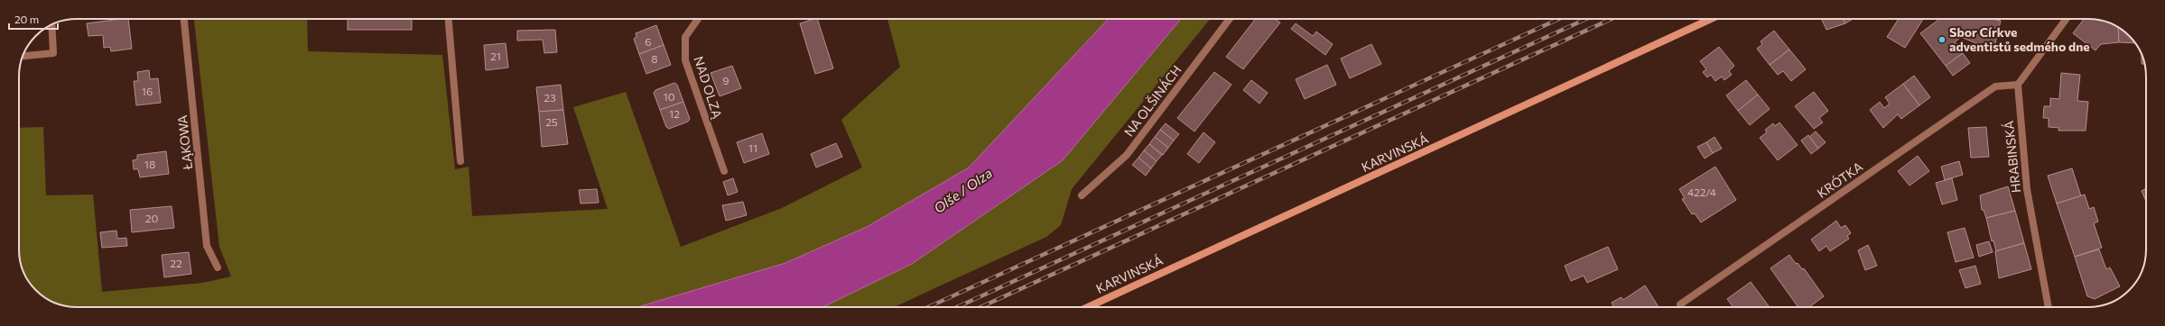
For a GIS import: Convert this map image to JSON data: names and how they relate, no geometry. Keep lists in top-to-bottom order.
{
  "streets": {
    "main road": ["KARVINSKÁ"],
    "street": [
      "NAD OLZĄ",
      "NA OLŠINÁCH",
      "ŁĄKOWA",
      "HRABINSKÁ",
      "KRÓTKA"
    ]
  },
  "crossings": [
    ["HRABINSKÁ", "KRÓTKA"]
  ],
  "water": ["Olše / Olza"],
  "places": ["Sbor Církve adventistů sedmého dne"],
  "house_numbers": [
    "6",
    "21",
    "8",
    "9",
    "16",
    "10",
    "23",
    "12",
    "25",
    "11",
    "18",
    "422/4",
    "20",
    "22"
  ],
  "scale_bar": "20 m"
}
